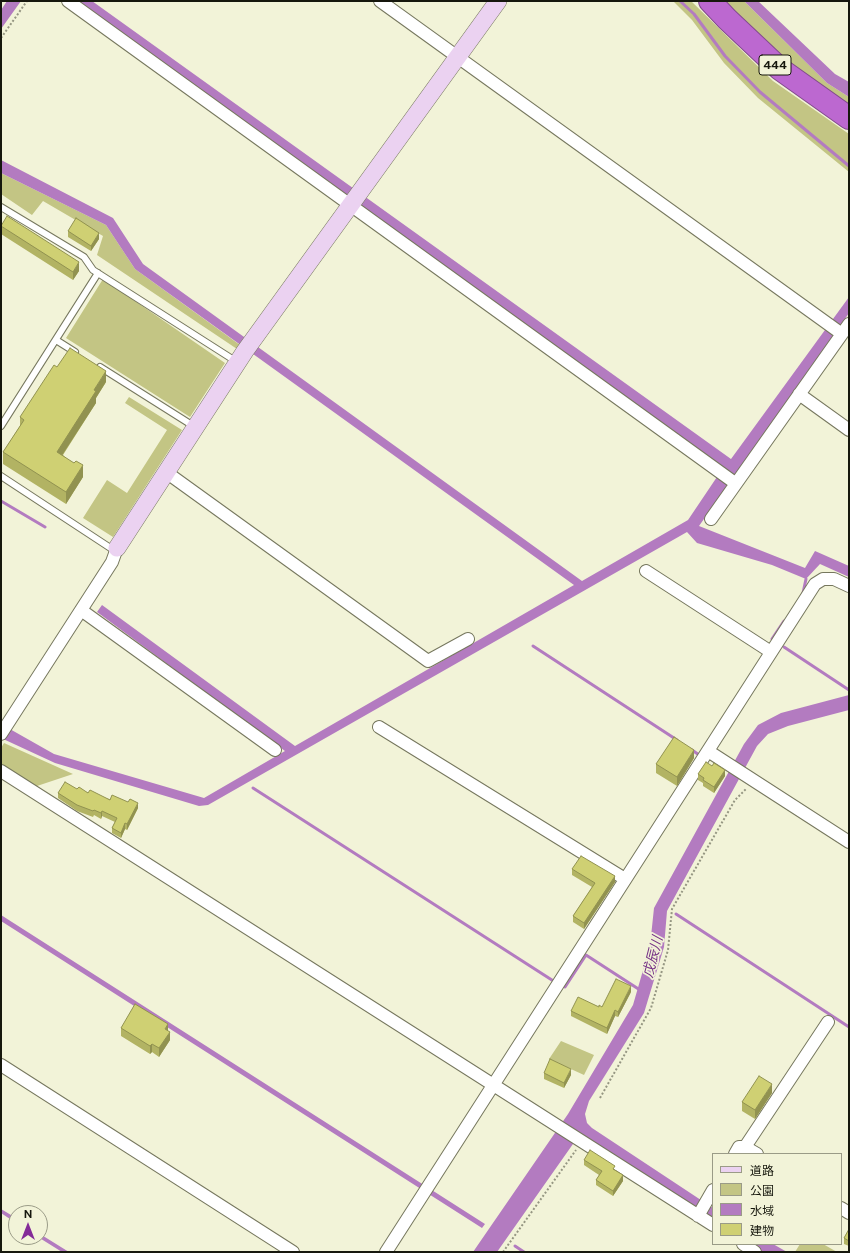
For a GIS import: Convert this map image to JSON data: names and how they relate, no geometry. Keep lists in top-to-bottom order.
{
  "streets": {
    "highway": ["444"]
  },
  "water": ["戊辰川"],
  "legend": [
    "道路",
    "公園",
    "水域",
    "建物"
  ],
  "north": "top"
}
